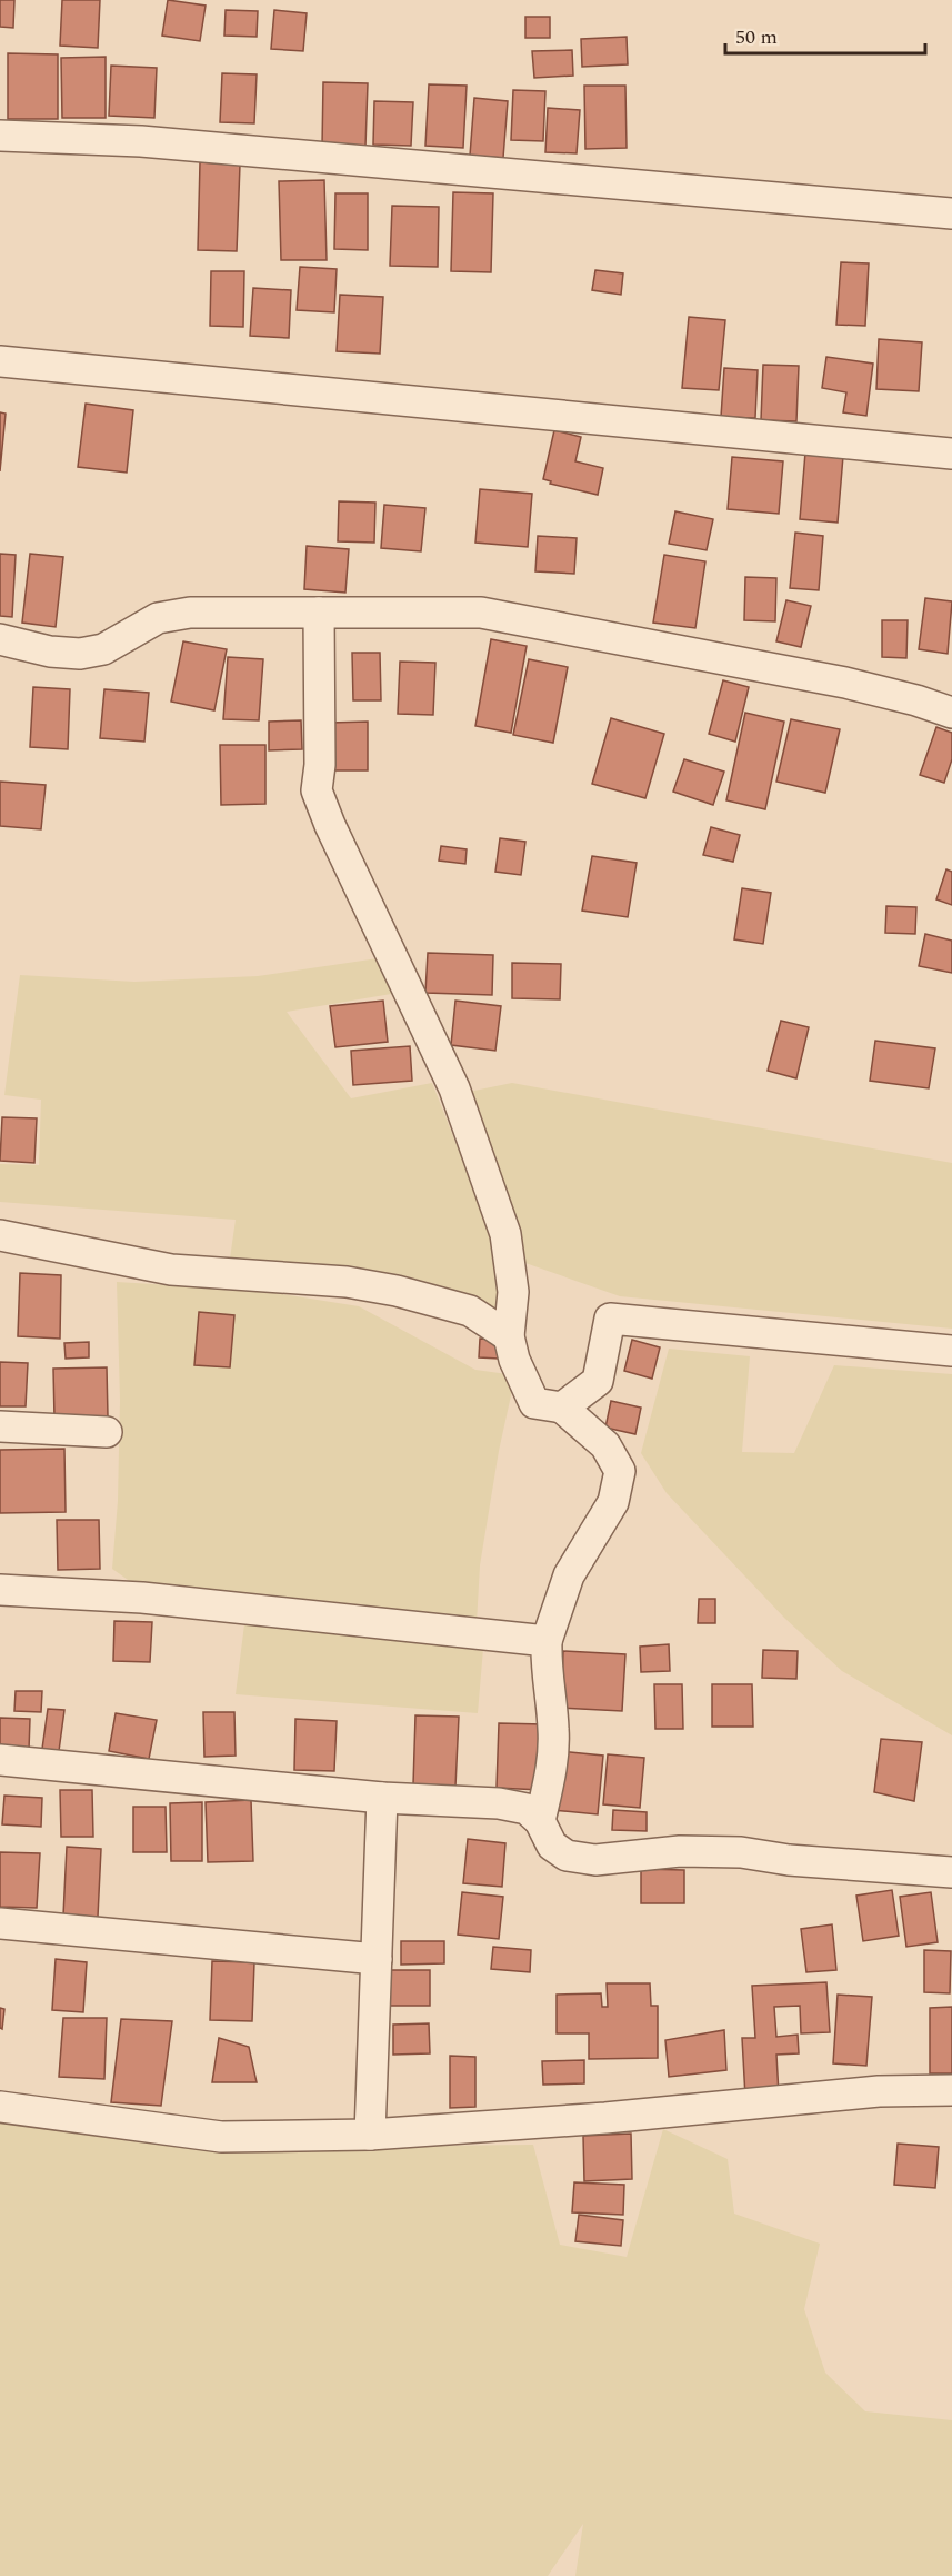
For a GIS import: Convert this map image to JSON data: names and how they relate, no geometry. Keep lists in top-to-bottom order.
{
  "scale_bar": "50 m"
}
